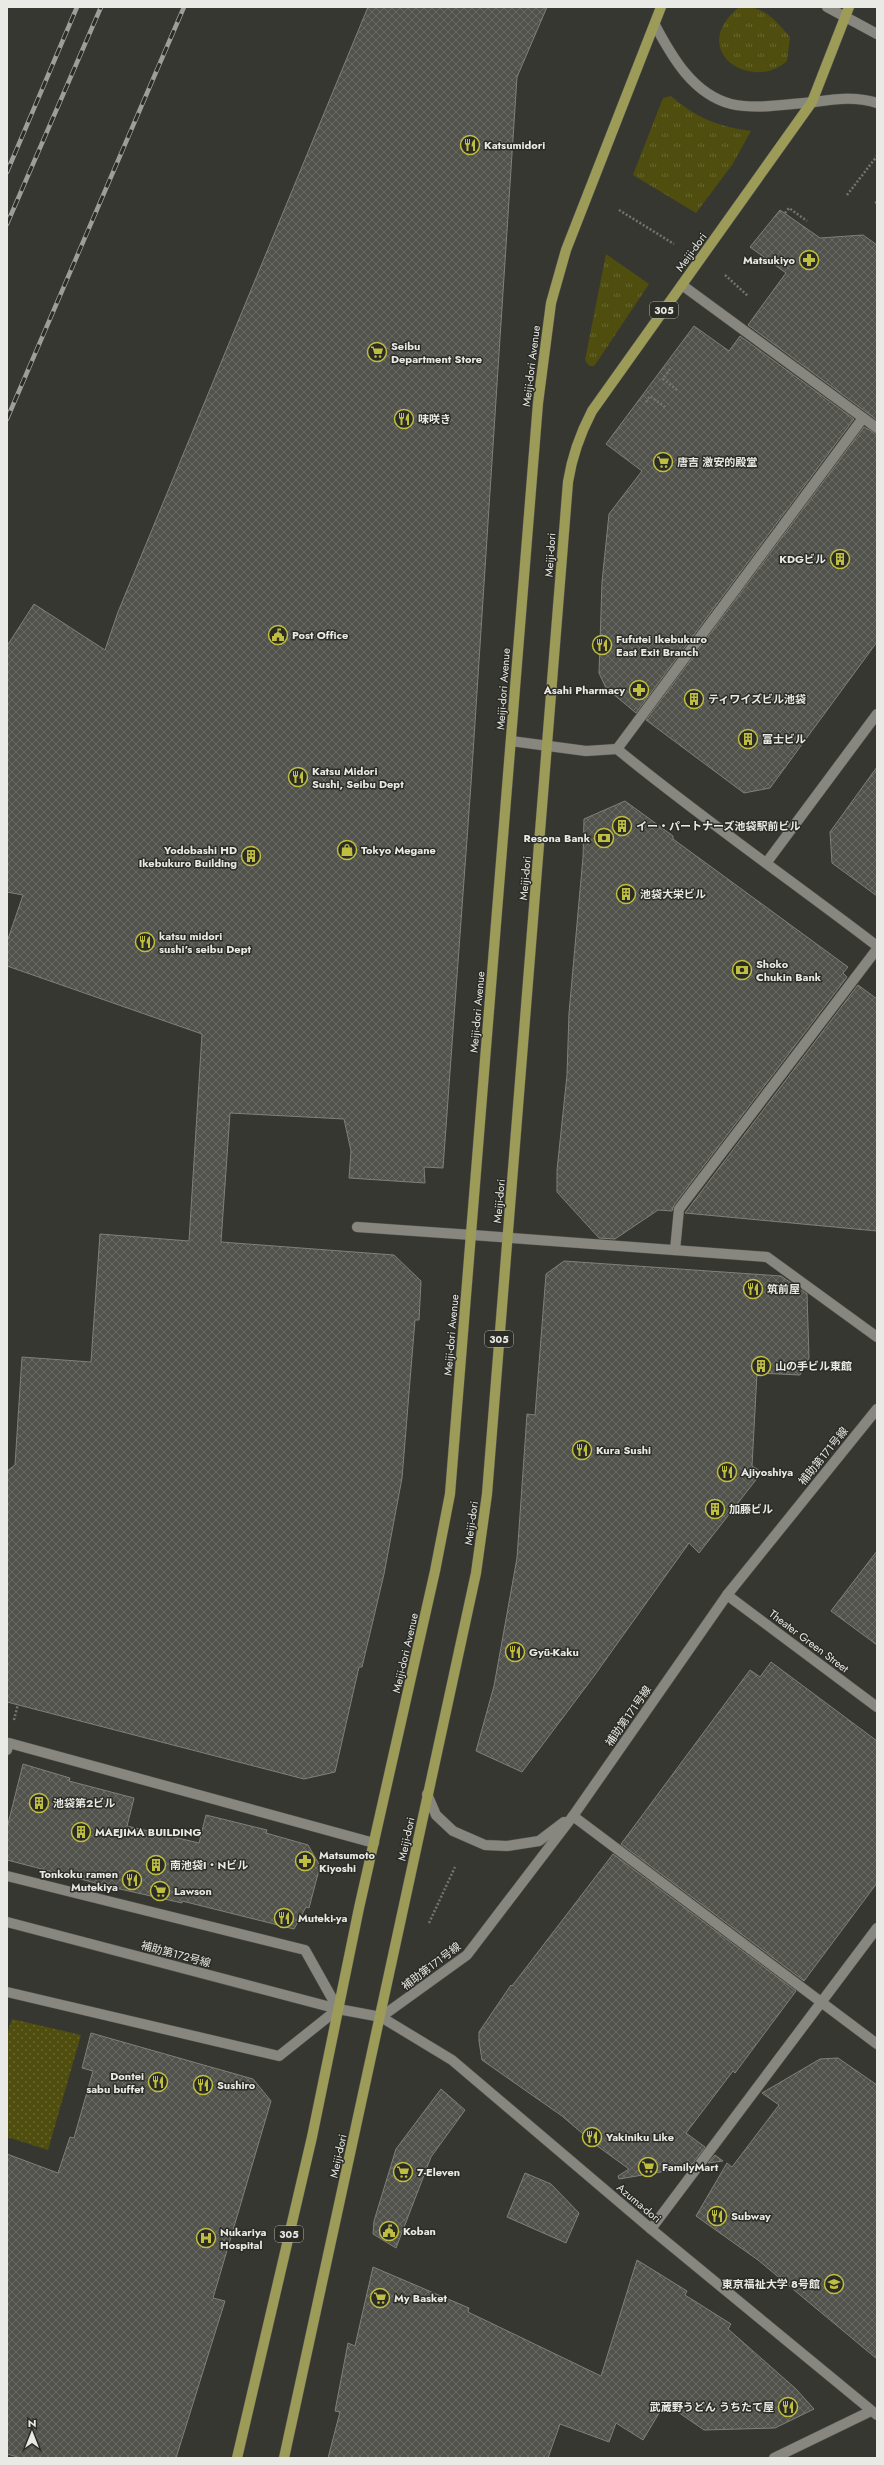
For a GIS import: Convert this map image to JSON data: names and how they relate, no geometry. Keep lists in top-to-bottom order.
{
  "streets": {
    "main road": ["Meiji-dori", "305", "Meiji-dori Avenue"],
    "street": [
      "補助第171号線",
      "Theater Green Street",
      "補助第172号線",
      "Azuma-dori"
    ]
  },
  "crossings": [
    ["Meiji-dori", "補助第171号線"],
    ["Meiji-dori", "補助第172号線"],
    ["Meiji-dori", "Azuma-dori"],
    ["305", "Meiji-dori Avenue"],
    ["305", "補助第172号線"],
    ["Meiji-dori Avenue", "補助第172号線"],
    ["補助第171号線", "Theater Green Street"],
    ["補助第171号線", "補助第172号線"],
    ["補助第171号線", "Azuma-dori"],
    ["補助第172号線", "Azuma-dori"]
  ],
  "places": {
    "restaurant": [
      "Katsumidori",
      "味咲き",
      "Fufutei Ikebukuro East Exit Branch",
      "Katsu Midori Sushi, Seibu Dept",
      "katsu midori sushi’s seibu Dept",
      "筑前屋",
      "Kura Sushi",
      "Ajiyoshiya",
      "Gyū-Kaku",
      "Tonkoku ramen Mutekiya",
      "Muteki-ya",
      "Dontei sabu buffet",
      "Sushiro",
      "Yakiniku Like",
      "Subway",
      "武蔵野うどん うちたて屋"
    ],
    "pharmacy": ["Matsukiyo", "Asahi Pharmacy", "Matsumoto Kiyoshi"],
    "supermarket": [
      "Seibu Department Store",
      "唐吉 激安的殿堂",
      "Lawson",
      "FamilyMart",
      "7-Eleven",
      "My Basket"
    ],
    "building": [
      "KDGビル",
      "ティワイズビル池袋",
      "富士ビル",
      "イー・パートナーズ池袋駅前ビル",
      "Yodobashi HD Ikebukuro Building",
      "池袋大栄ビル",
      "山の手ビル東館",
      "加藤ビル",
      "池袋第2ビル",
      "MAEJIMA BUILDING",
      "南池袋I・Nビル"
    ],
    "public building": ["Post Office", "Koban"],
    "bank": ["Resona Bank", "Shoko Chukin Bank"],
    "shop": ["Tokyo Megane"],
    "hospital": ["Nukariya Hospital"],
    "school or university": ["東京福祉大学 8号館"]
  },
  "north": "top"
}
